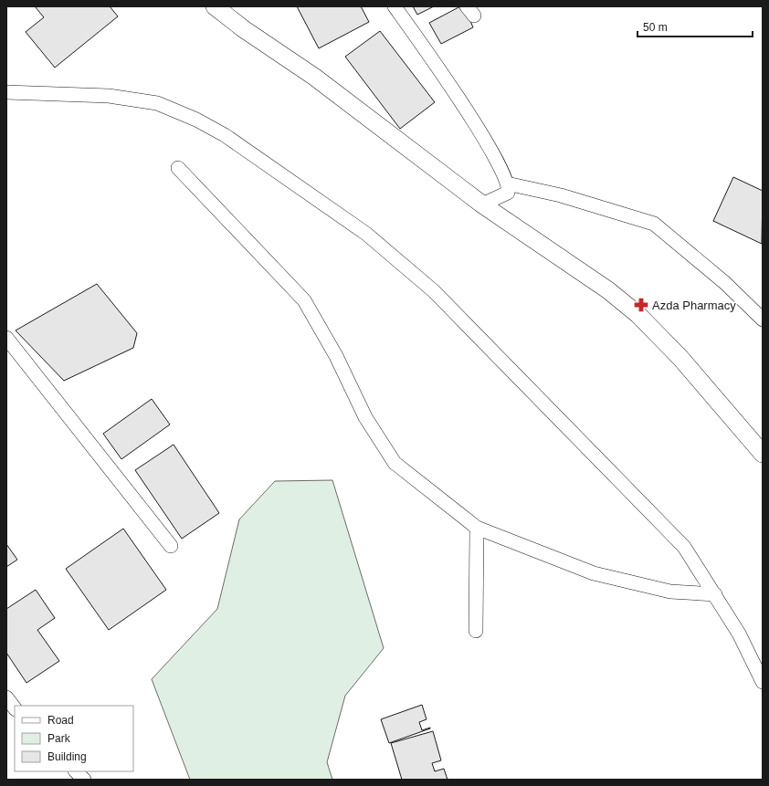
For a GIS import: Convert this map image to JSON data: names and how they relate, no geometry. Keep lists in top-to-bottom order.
{
  "places": {
    "pharmacy": ["Azda Pharmacy"]
  },
  "legend": ["Road", "Park", "Building"],
  "scale_bar": "50 m"
}
